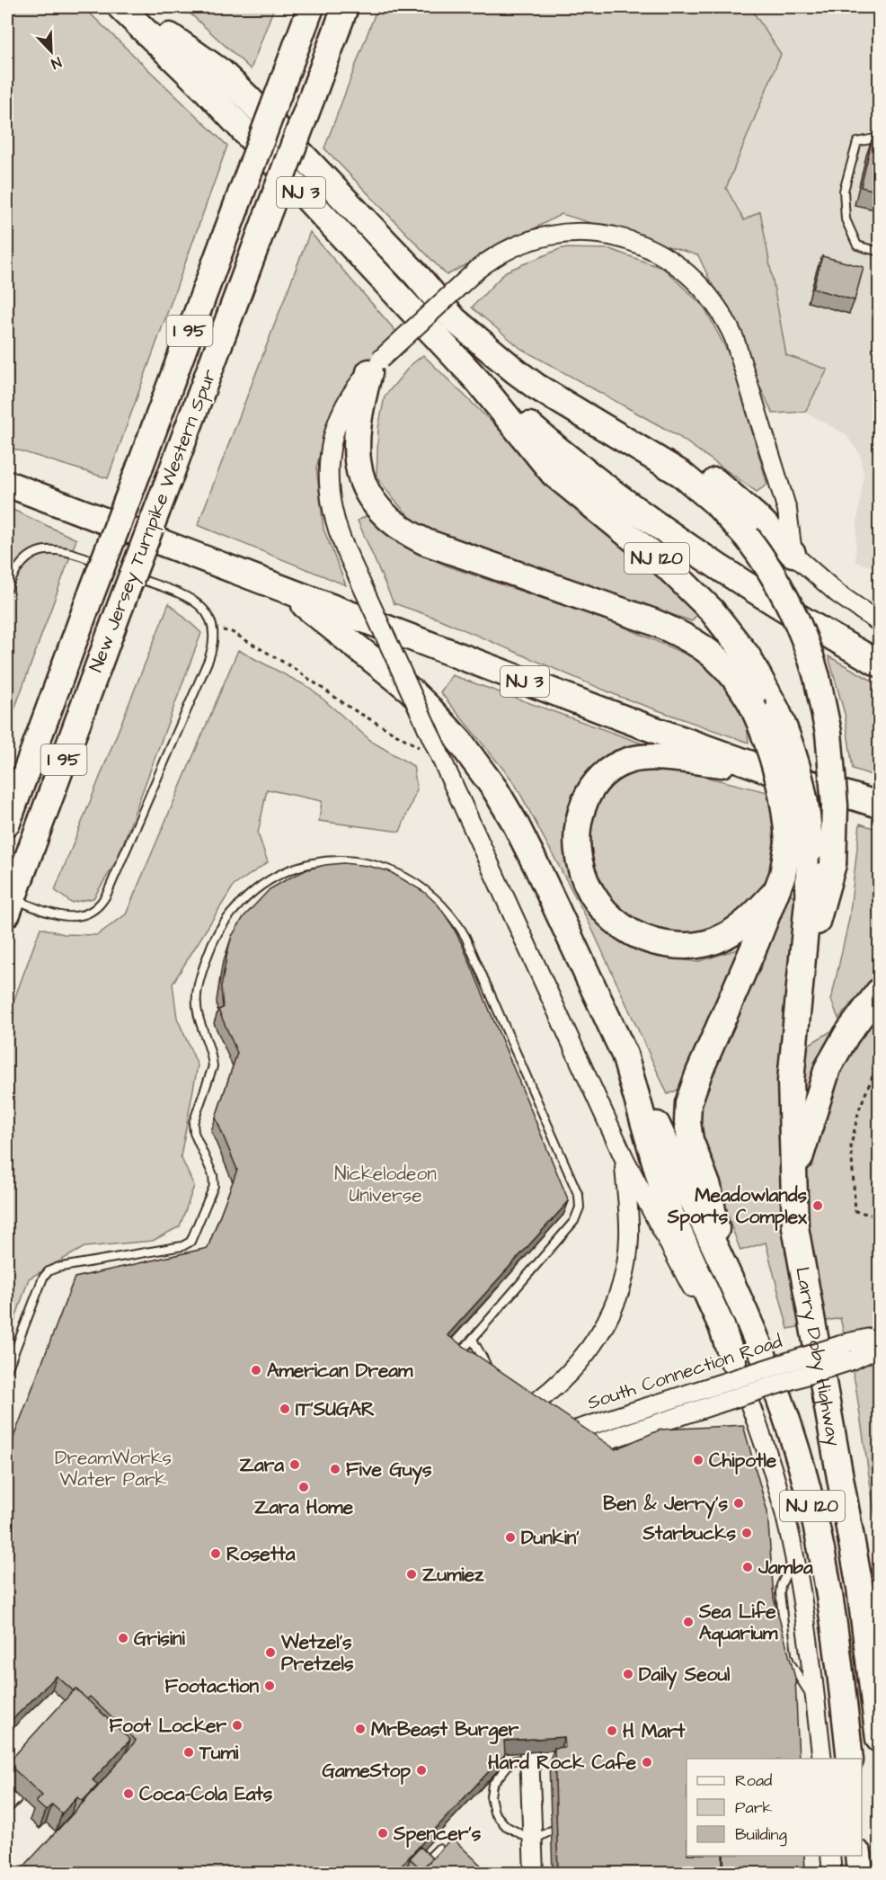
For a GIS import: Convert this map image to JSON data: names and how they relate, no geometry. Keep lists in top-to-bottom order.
{
  "streets": {
    "highway": [
      "NJ 3",
      "I 95",
      "New Jersey Turnpike Western Spur",
      "NJ 120",
      "Larry Doby Highway"
    ],
    "street": ["South Connection Road"]
  },
  "crossings": [
    ["NJ 3", "NJ 120"],
    ["NJ 120", "Larry Doby Highway"]
  ],
  "parks": ["Nickelodeon Universe", "DreamWorks Water Park"],
  "places": [
    "Meadowlands Sports Complex",
    "American Dream",
    "IT'SUGAR",
    "Chipotle",
    "Zara",
    "Five Guys",
    "Zara Home",
    "Ben & Jerry's",
    "Starbucks",
    "Dunkin'",
    "Rosetta",
    "Jamba",
    "Zumiez",
    "Sea Life Aquarium",
    "Grisini",
    "Wetzel's Pretzels",
    "Daily Seoul",
    "Footaction",
    "Foot Locker",
    "MrBeast Burger",
    "H Mart",
    "Tumi",
    "Hard Rock Cafe",
    "GameStop",
    "Coca-Cola Eats",
    "Spencer's"
  ],
  "legend": ["Road", "Park", "Building"],
  "north": "bottom right"
}
